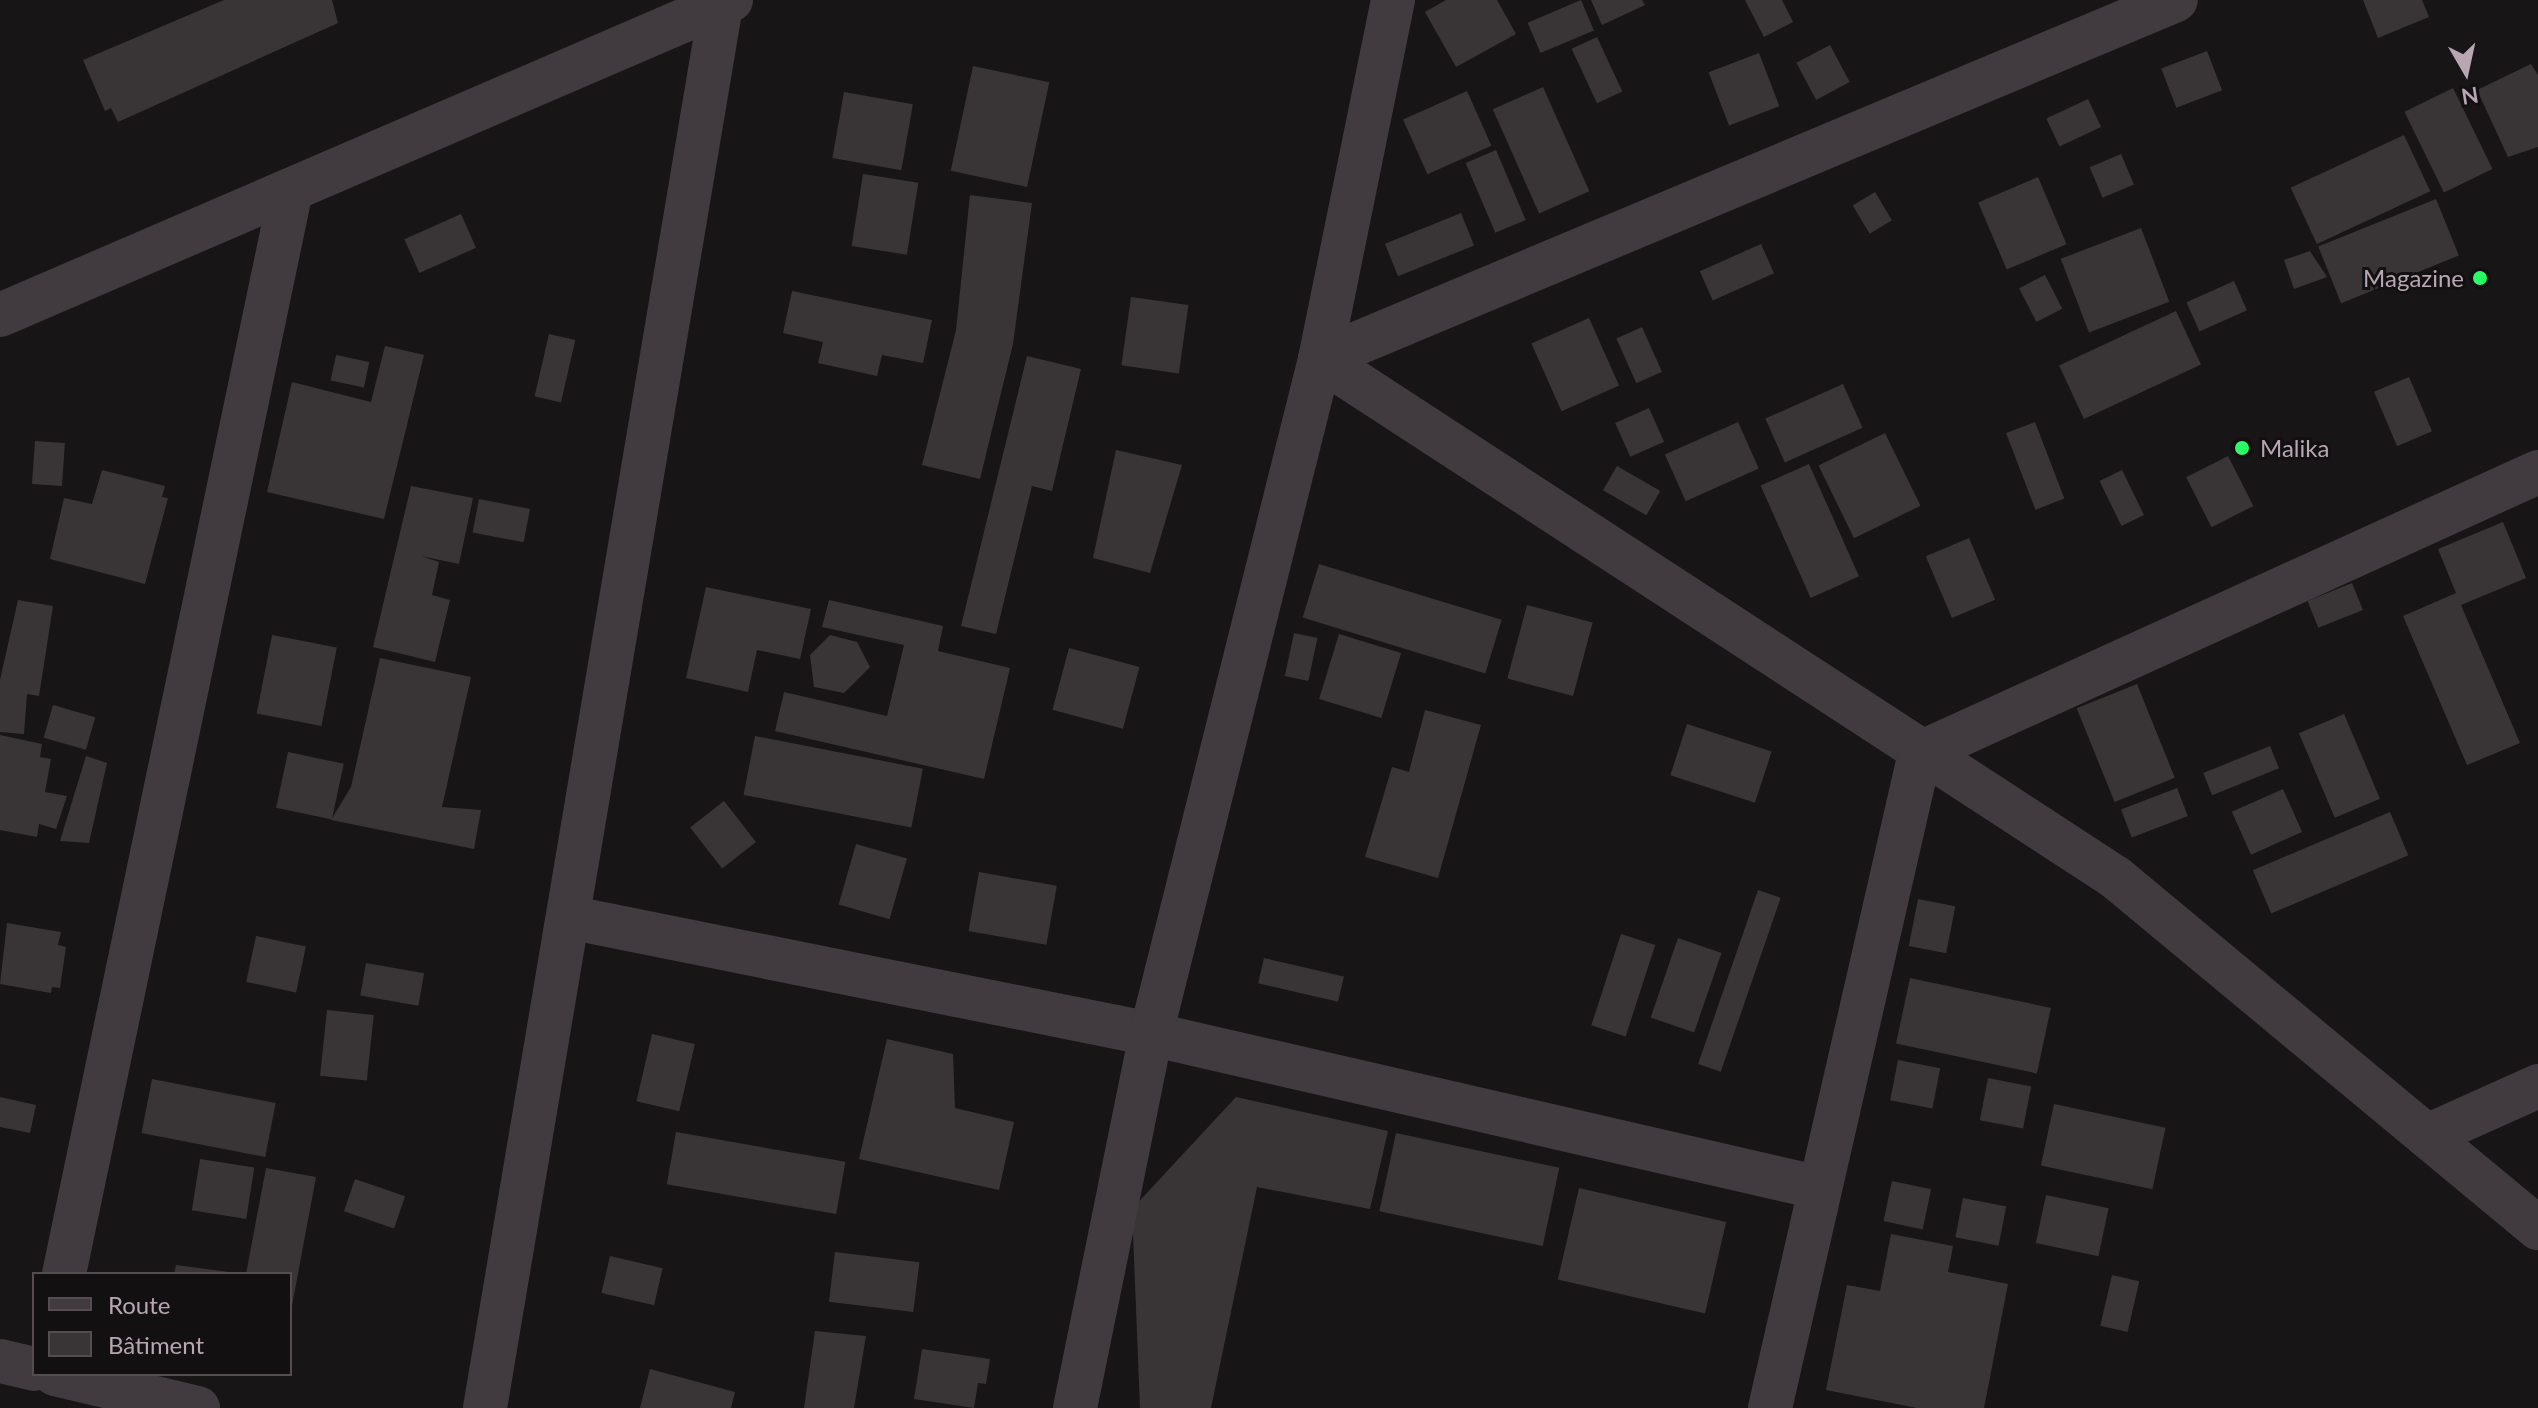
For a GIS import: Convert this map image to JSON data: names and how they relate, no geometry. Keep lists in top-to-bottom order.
{
  "places": ["Magazine", "Malika"],
  "legend": ["Route", "Bâtiment"],
  "north": "bottom"
}
